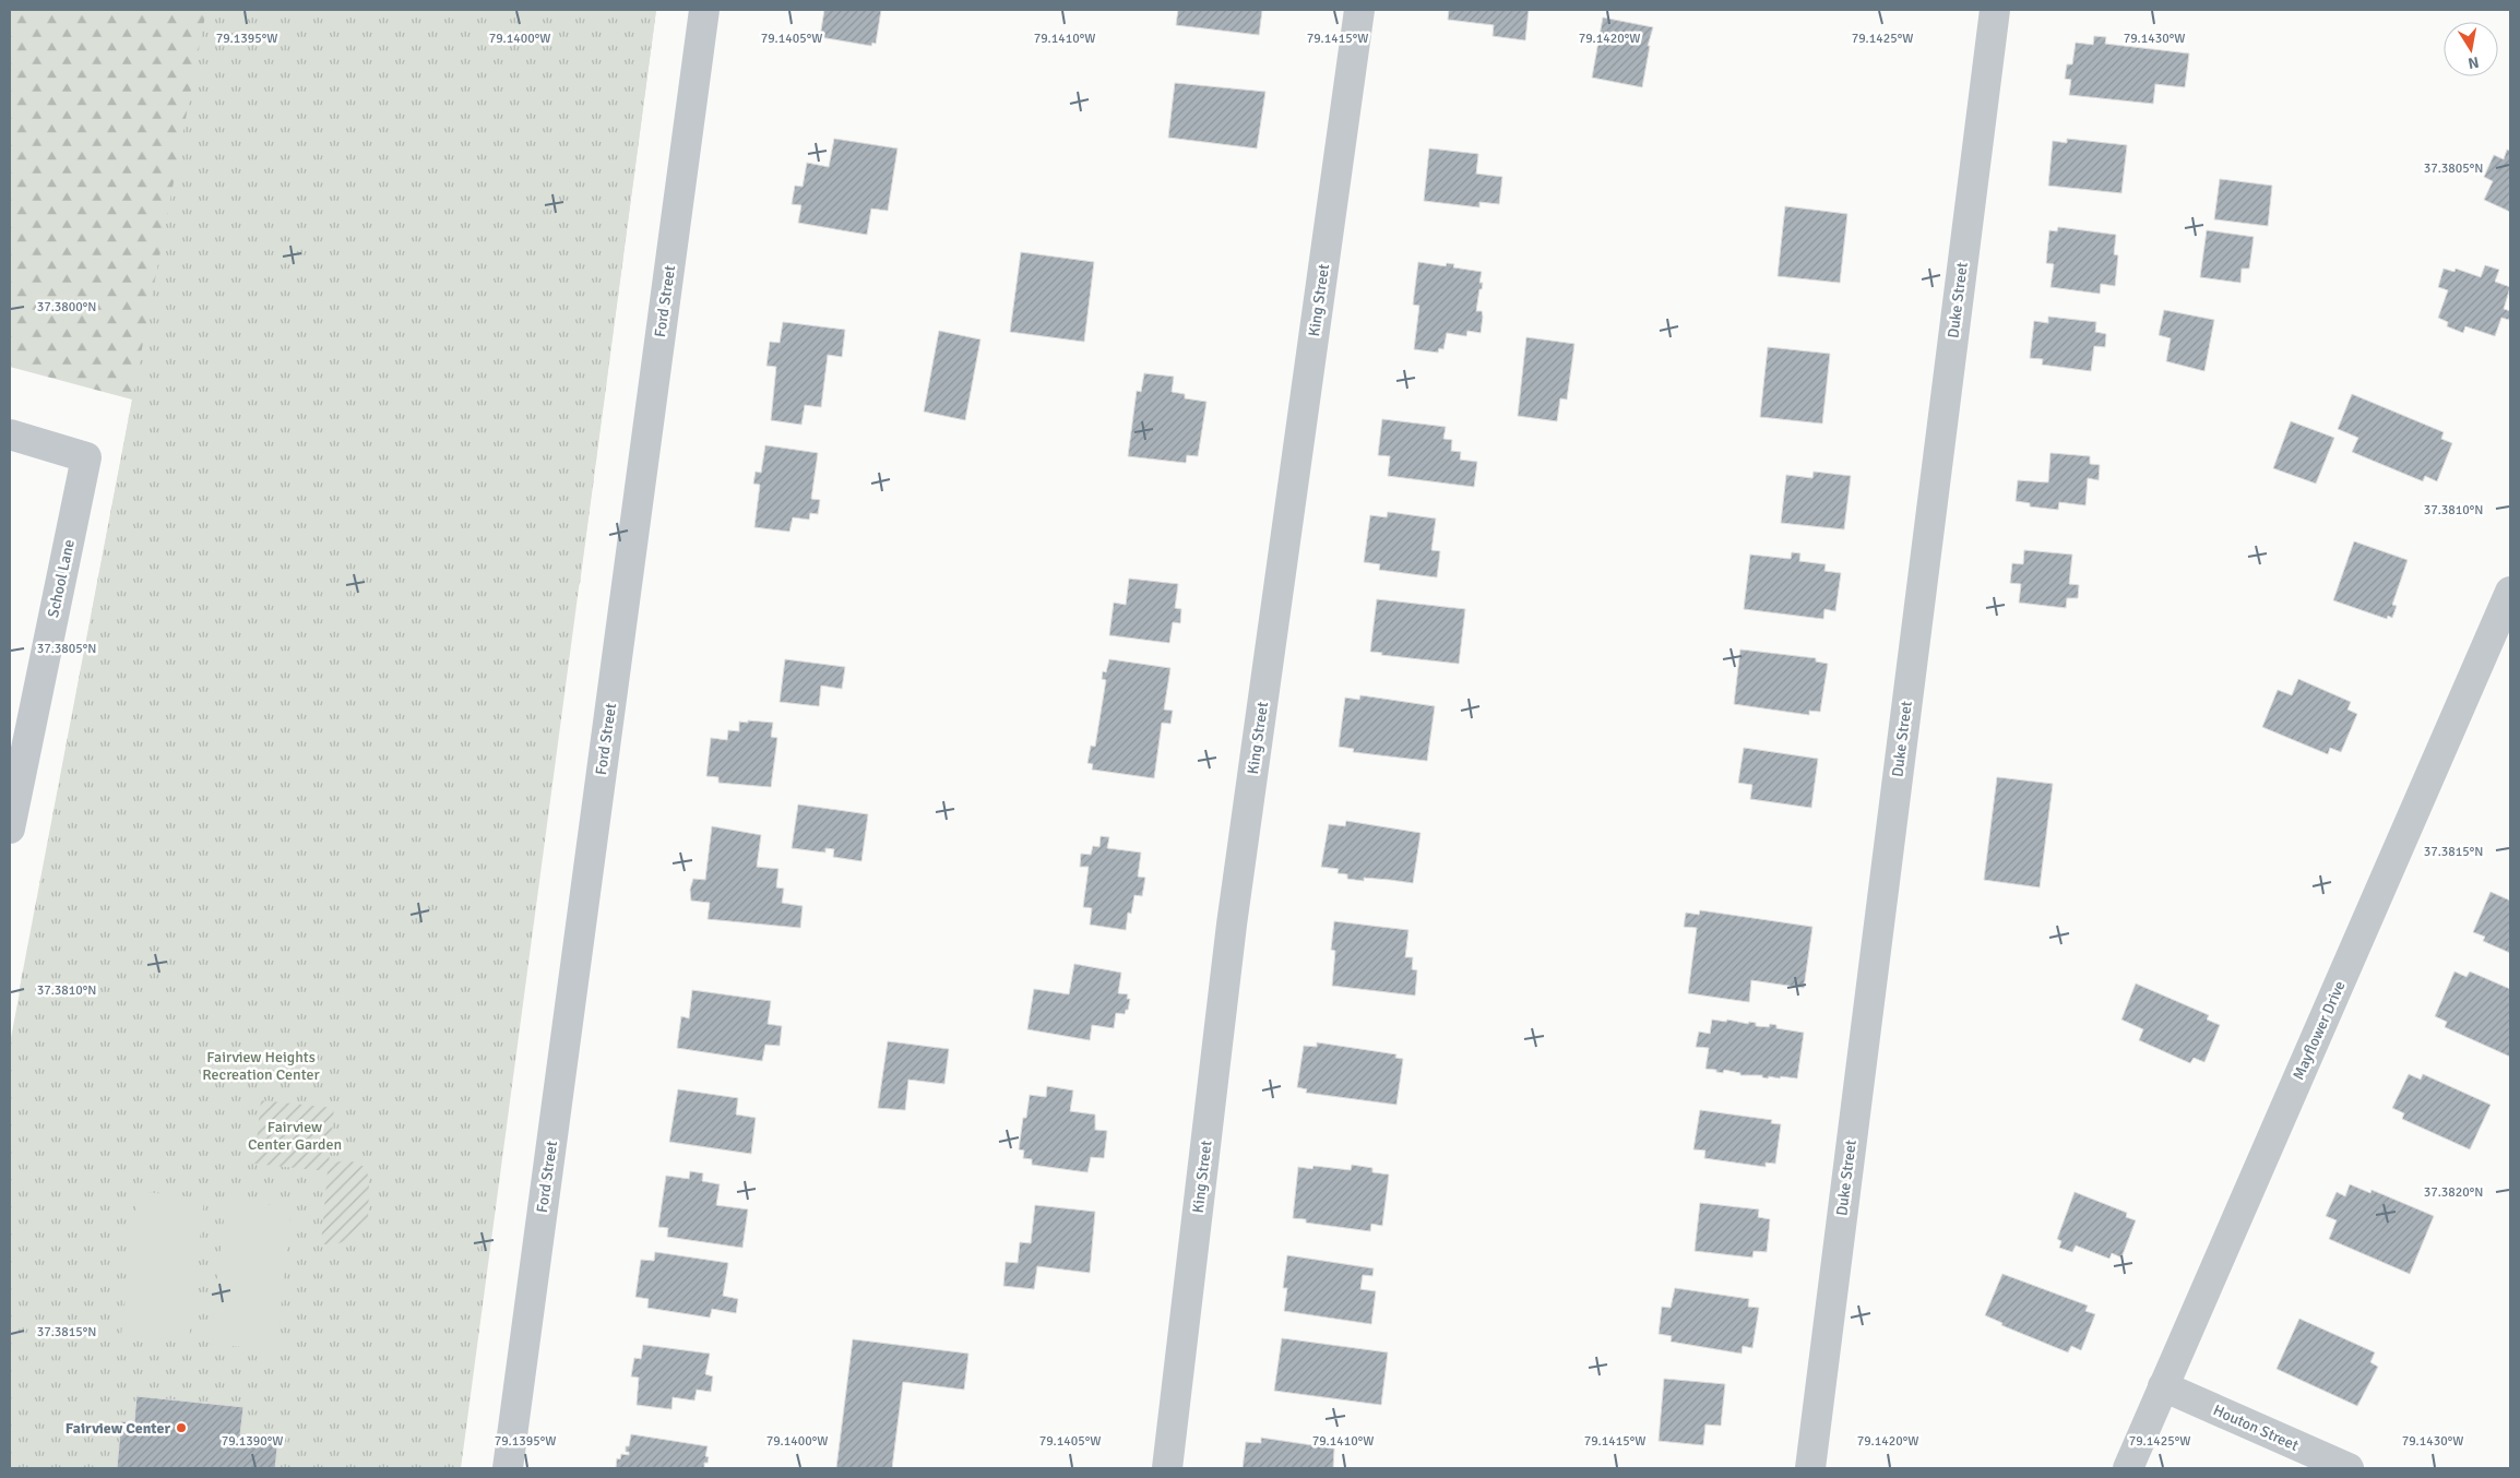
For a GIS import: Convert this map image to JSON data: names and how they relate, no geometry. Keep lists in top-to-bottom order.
{
  "streets": {
    "street": [
      "King Street",
      "Duke Street",
      "Ford Street",
      "School Lane",
      "Mayflower Drive",
      "Houton Street"
    ]
  },
  "crossings": [
    ["Mayflower Drive", "Houton Street"]
  ],
  "parks": ["Fairview Heights Recreation Center", "Fairview Center Garden"],
  "places": ["Fairview Center"],
  "north": "bottom",
  "coordinates": [
    "79.1395°W",
    "79.1400°W",
    "79.1405°W",
    "79.1410°W",
    "79.1415°W",
    "79.1420°W",
    "79.1425°W",
    "79.1430°W",
    "37.3805°N",
    "37.3800°N",
    "37.3810°N",
    "37.3815°N",
    "37.3820°N",
    "79.1390°W"
  ]
}
